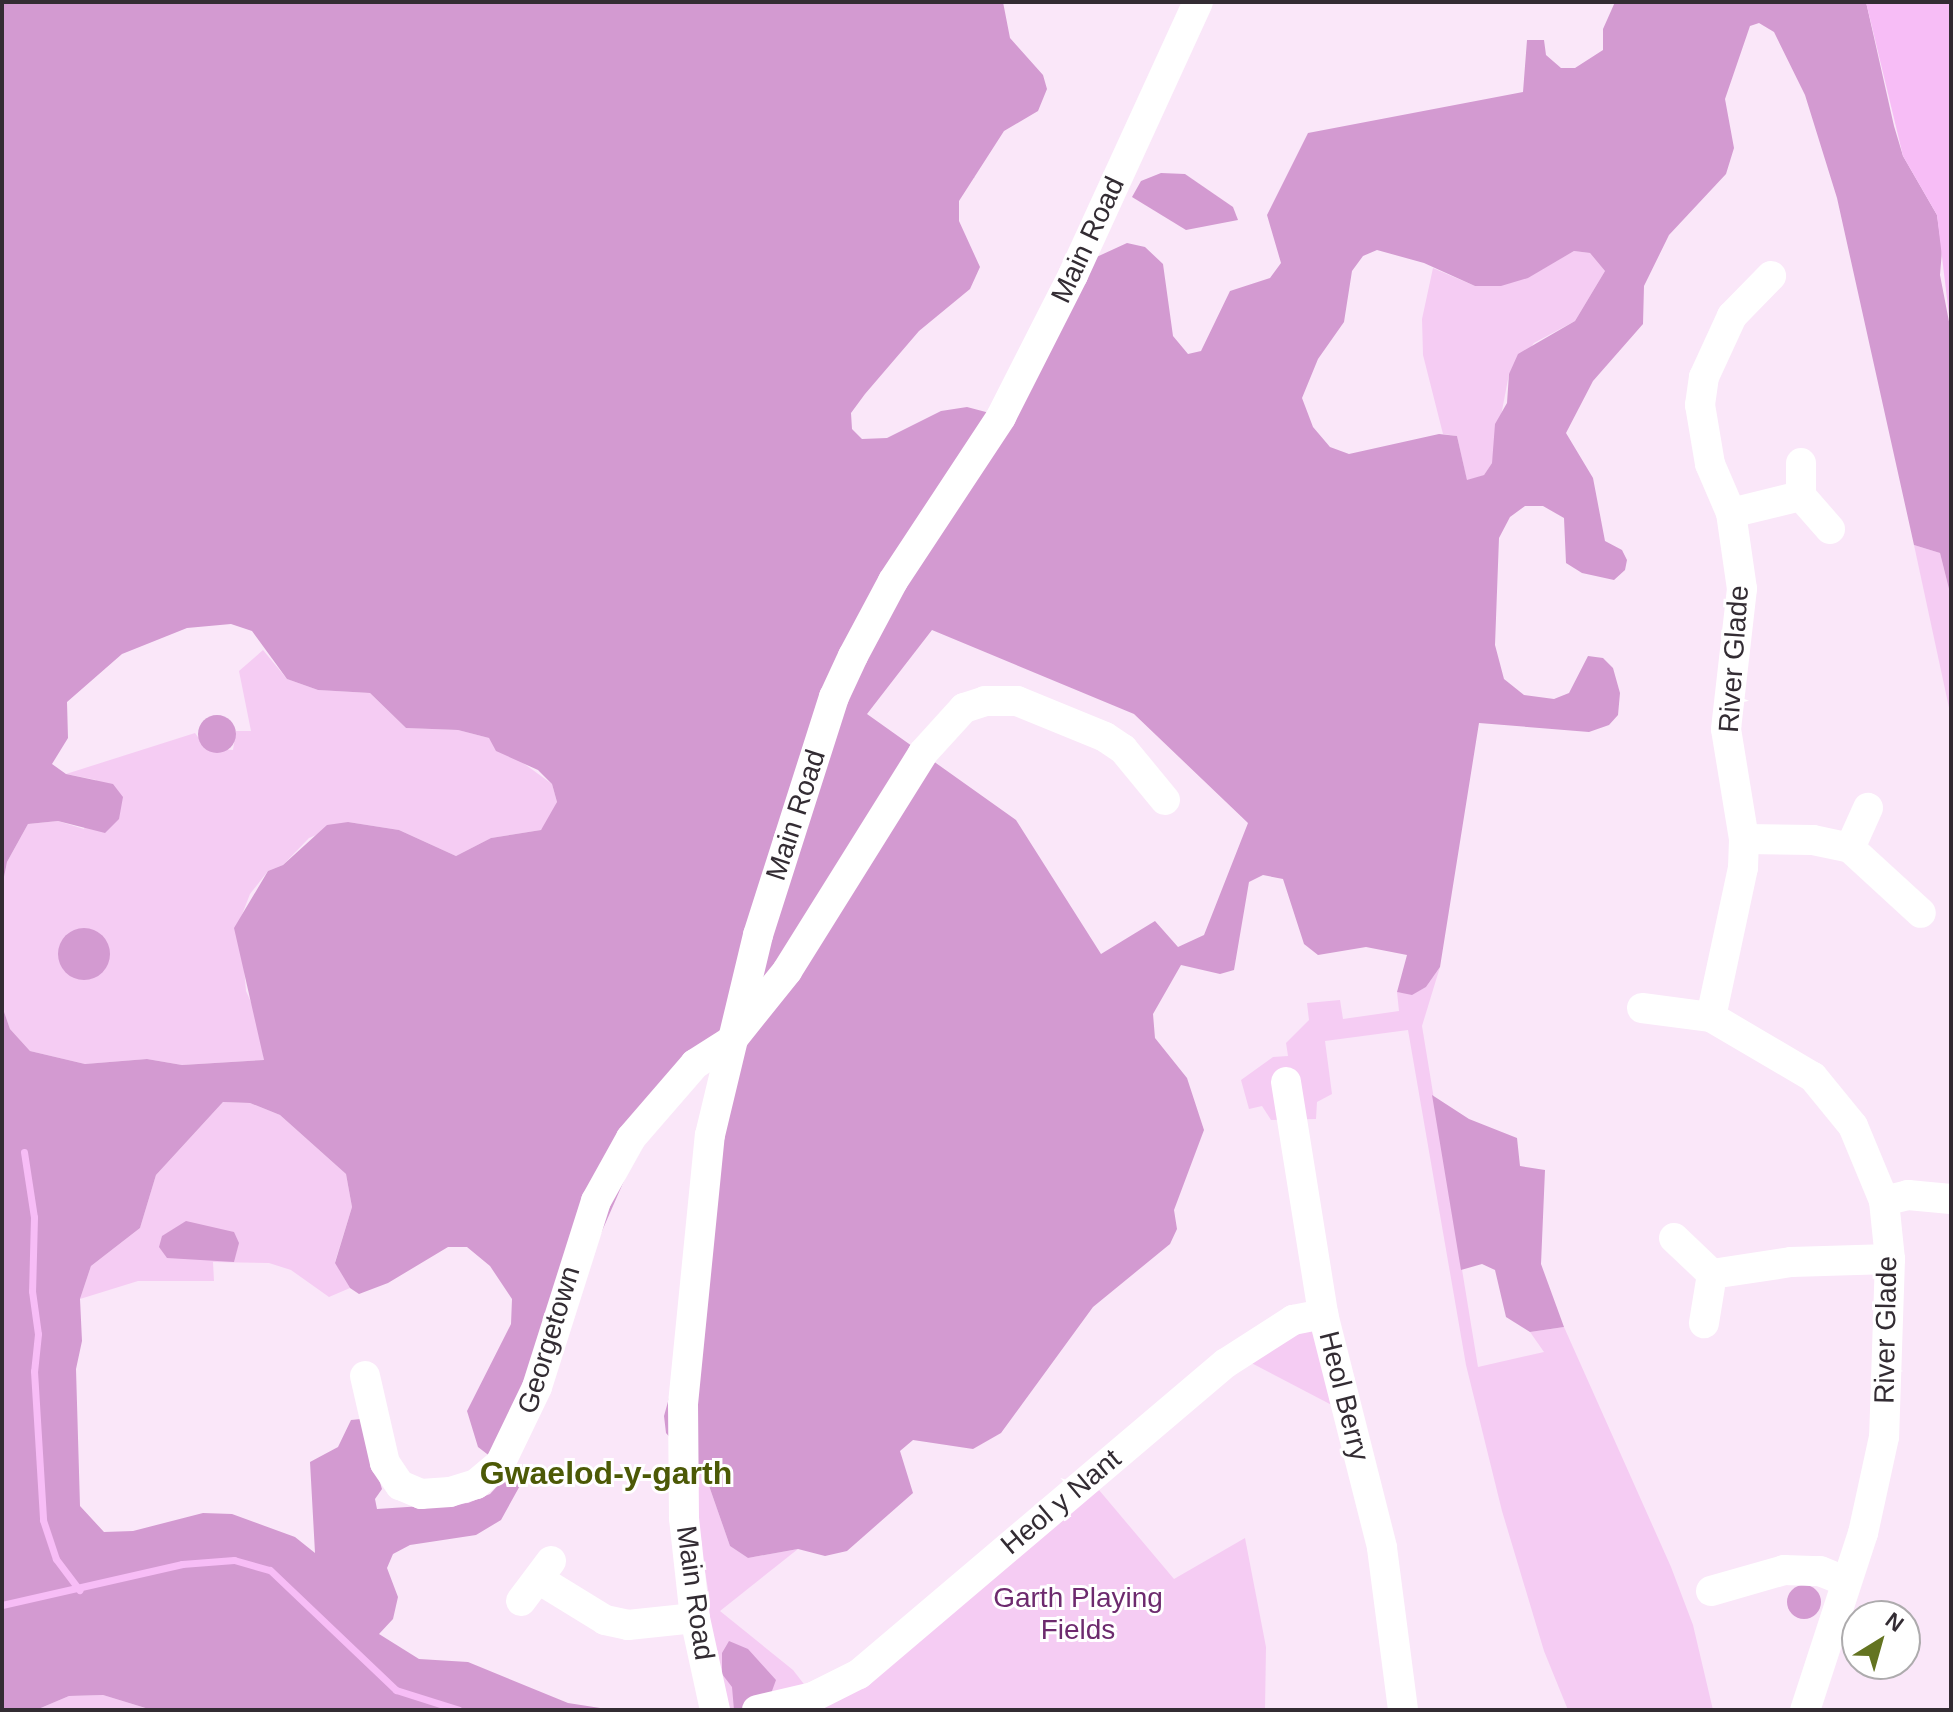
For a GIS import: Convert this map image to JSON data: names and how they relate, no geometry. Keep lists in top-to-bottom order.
{
  "streets": {
    "street": [
      "Main Road",
      "River Glade",
      "Georgetown",
      "Heol Berry",
      "Heol y Nant"
    ]
  },
  "crossings": [
    ["Main Road", "Georgetown"],
    ["Heol Berry", "Heol y Nant"]
  ],
  "districts": ["Gwaelod-y-garth"],
  "parks": ["Garth Playing Fields"],
  "north": "top right"
}
